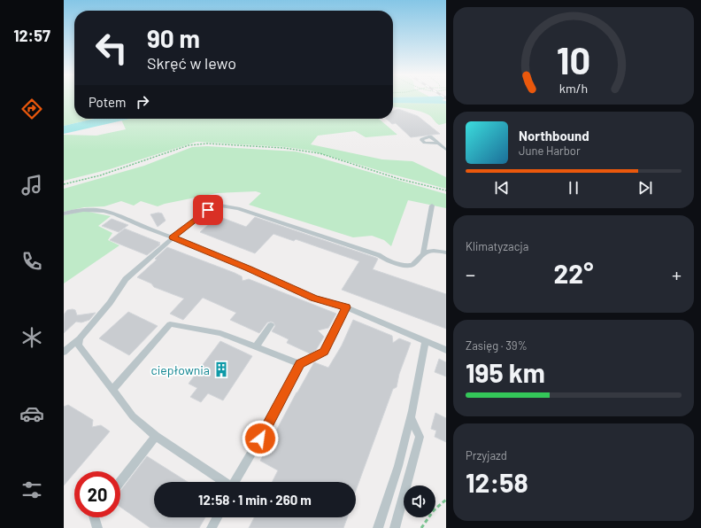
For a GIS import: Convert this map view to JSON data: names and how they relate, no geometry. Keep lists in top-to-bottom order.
{
  "places": {
    "building": ["ciepłownia"]
  },
  "page": {
    "tabs": "12:57",
    "turn": ["90 m", "Skręć w lewo"],
    "then": "Potem",
    "song": ["Northbound", "June Harbor"],
    "tile": [
      "Klimatyzacja",
      ["Zasięg · 39%", "195 km"],
      ["Przyjazd", "12:58"]
    ],
    "heat": ["−", "22°", "+"],
    "limit": "20",
    "trip": "12:58 · 1 min · 260 m",
    "gauge": ["10", "km/h"]
  }
}
